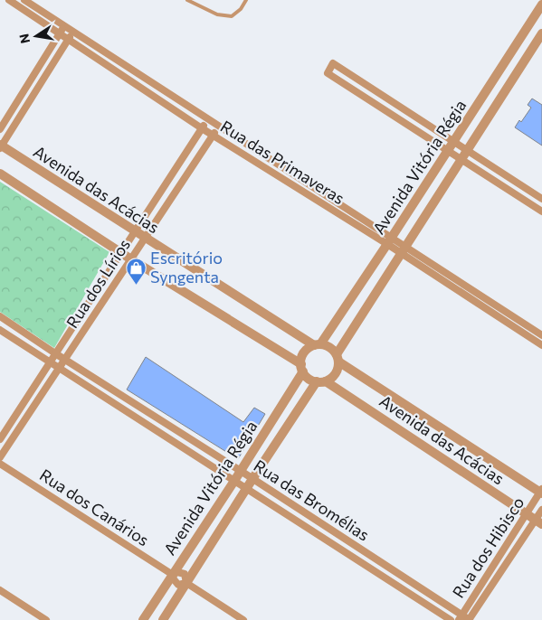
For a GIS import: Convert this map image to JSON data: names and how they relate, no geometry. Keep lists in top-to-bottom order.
{
  "streets": {
    "street": [
      "Rua das Primaveras",
      "Avenida Vitória Régia",
      "Avenida das Acácias",
      "Rua dos Lírios",
      "Rua das Bromélias",
      "Rua dos Canários",
      "Rua dos Hibisco"
    ]
  },
  "crossings": [
    ["Rua das Primaveras", "Avenida Vitória Régia"],
    ["Rua das Primaveras", "Rua dos Lírios"],
    ["Avenida Vitória Régia", "Avenida das Acácias"],
    ["Avenida Vitória Régia", "Rua das Bromélias"],
    ["Avenida Vitória Régia", "Rua dos Canários"],
    ["Avenida das Acácias", "Rua dos Lírios"],
    ["Avenida das Acácias", "Rua dos Hibisco"],
    ["Rua dos Lírios", "Rua das Bromélias"],
    ["Rua das Bromélias", "Rua dos Hibisco"]
  ],
  "places": {
    "shop": ["Escritório Syngenta"]
  },
  "north": "left"
}
